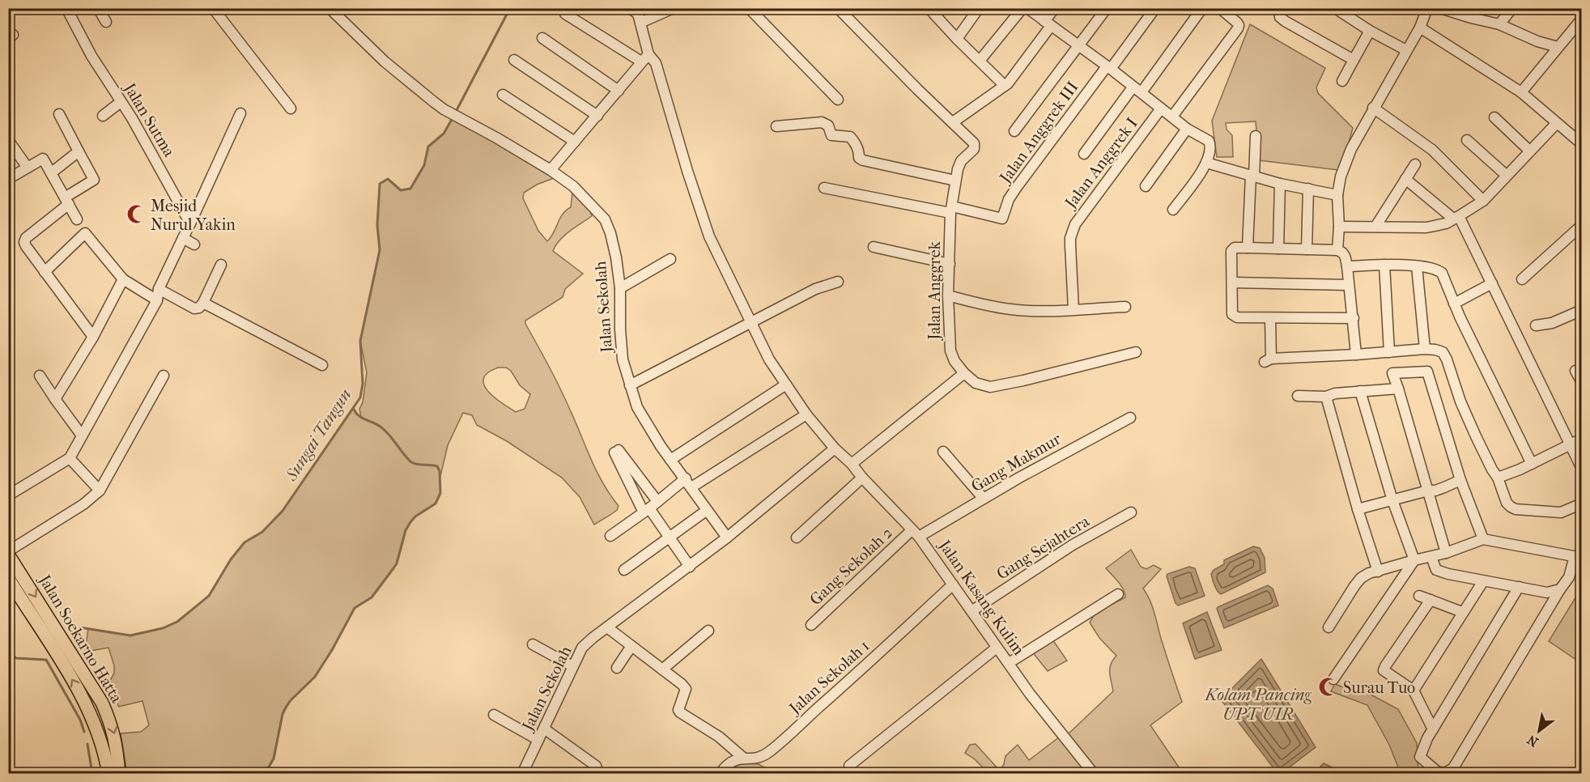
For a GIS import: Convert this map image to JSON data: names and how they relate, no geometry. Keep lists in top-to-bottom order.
{
  "streets": {
    "main road": ["Jalan Soekarno Hatta"],
    "street": [
      "Jalan Sutma",
      "Jalan Anggrek III",
      "Jalan Anggrek I",
      "Jalan Anggrek",
      "Jalan Sekolah",
      "Gang Makmur",
      "Gang Sejahtera",
      "Gang Sekolah 2",
      "Jalan Kasang Kulim",
      "Jalan Sekolah 1"
    ]
  },
  "crossings": [
    ["Jalan Anggrek III", "Jalan Anggrek"],
    ["Jalan Sekolah", "Jalan Kasang Kulim"],
    ["Gang Makmur", "Gang Sekolah 2"],
    ["Gang Makmur", "Jalan Kasang Kulim"],
    ["Gang Sejahtera", "Jalan Kasang Kulim"],
    ["Gang Sekolah 2", "Jalan Kasang Kulim"],
    ["Jalan Kasang Kulim", "Jalan Sekolah 1"]
  ],
  "water": ["Sungai Tangun", "Kolam Pancing UPT UIR"],
  "places": {
    "mosque": ["Mesjid Nurul Yakin", "Surau Tuo"]
  },
  "north": "bottom left"
}
